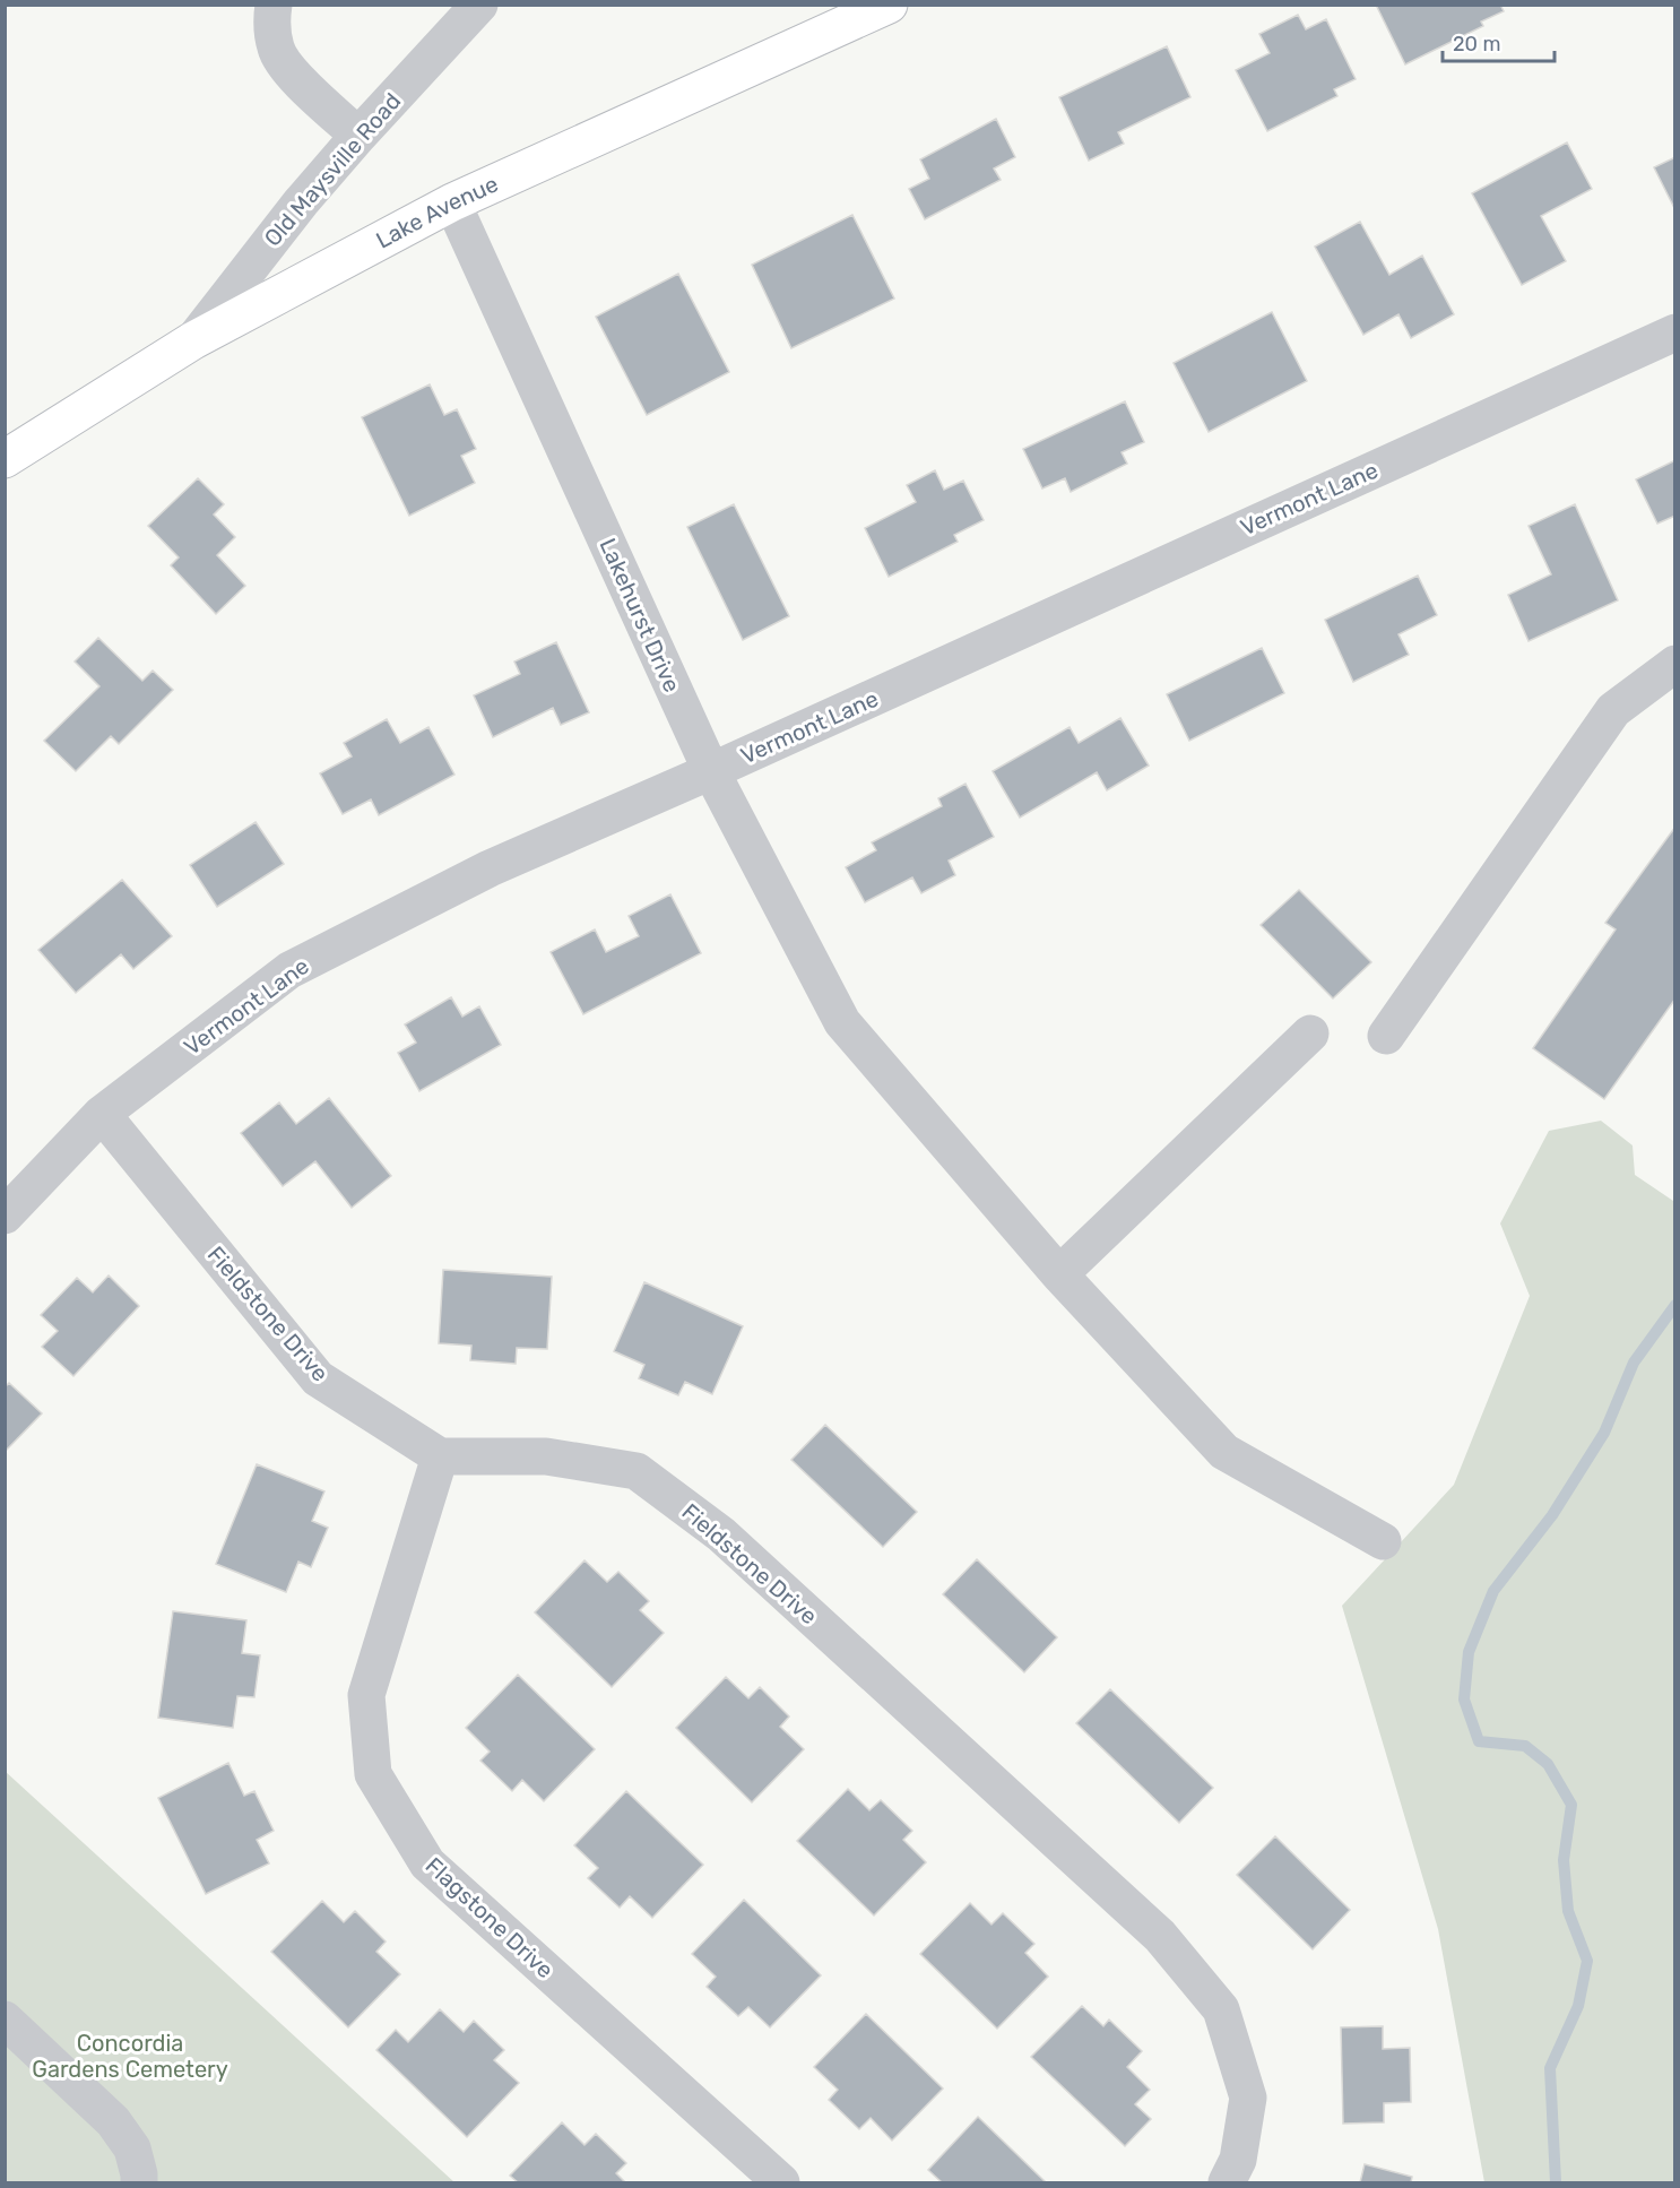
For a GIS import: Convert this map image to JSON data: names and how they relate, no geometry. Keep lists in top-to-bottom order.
{
  "streets": {
    "main road": ["Lake Avenue"],
    "street": [
      "Old Maysville Road",
      "Vermont Lane",
      "Lakehurst Drive",
      "Fieldstone Drive",
      "Flagstone Drive"
    ]
  },
  "crossings": [
    ["Old Maysville Road", "Lake Avenue"],
    ["Lake Avenue", "Lakehurst Drive"],
    ["Vermont Lane", "Lakehurst Drive"],
    ["Vermont Lane", "Fieldstone Drive"],
    ["Fieldstone Drive", "Flagstone Drive"]
  ],
  "parks": ["Concordia Gardens Cemetery"],
  "scale_bar": "20 m"
}
